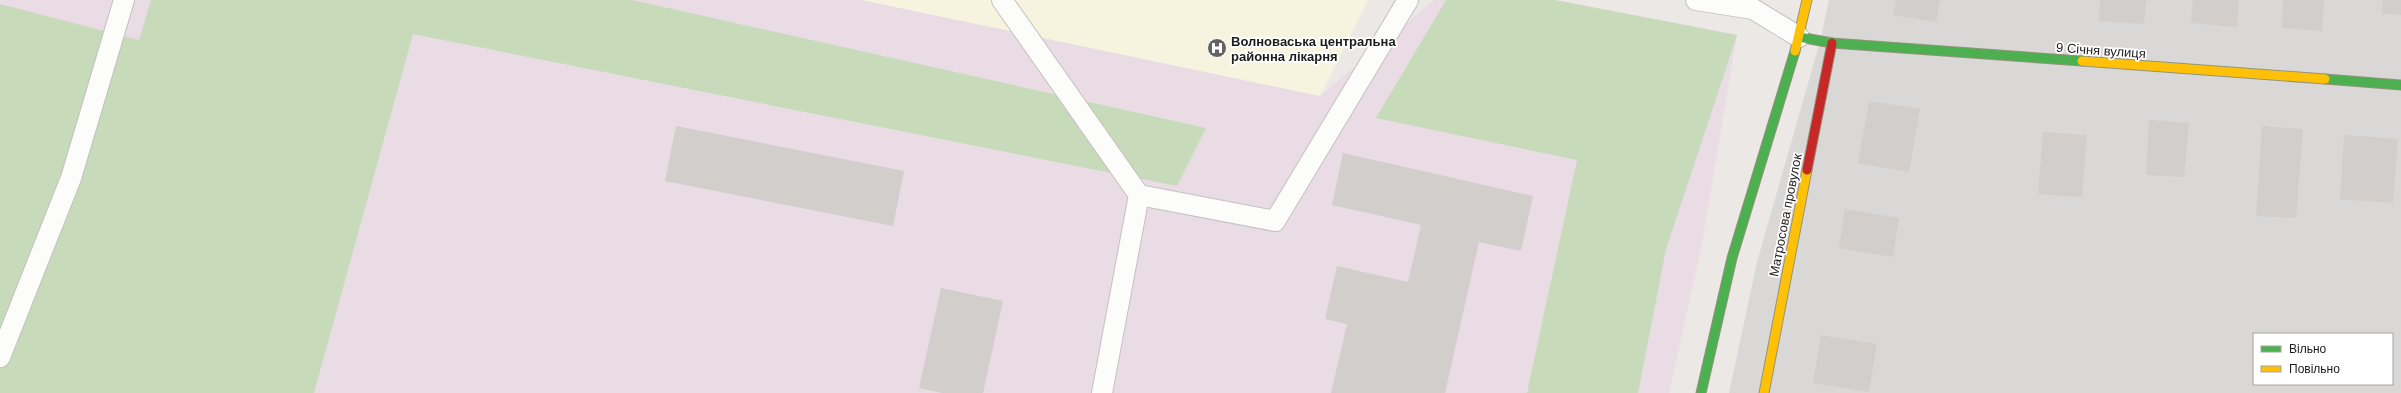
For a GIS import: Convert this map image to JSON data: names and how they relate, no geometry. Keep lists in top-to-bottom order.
{
  "streets": {
    "street": ["9 Січня вулиця", "Матросова провулок"]
  },
  "crossings": [
    ["9 Січня вулиця", "Матросова провулок"]
  ],
  "places": {
    "hospital": ["Волноваська центральна районна лікарня"]
  },
  "legend": ["Вільно", "Повільно"]
}
